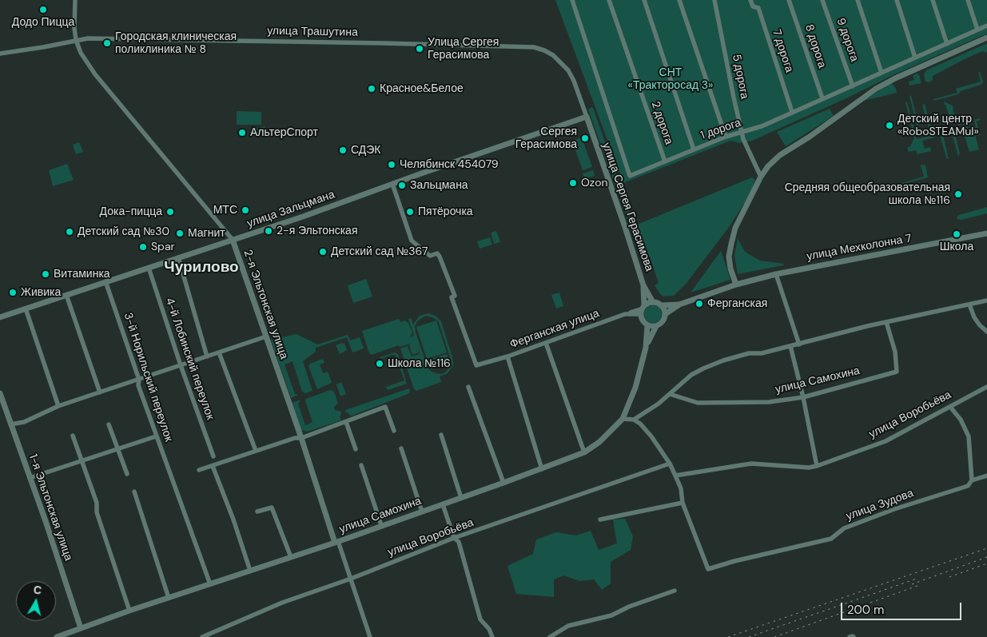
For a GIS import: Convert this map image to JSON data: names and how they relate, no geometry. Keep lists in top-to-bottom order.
{
  "streets": {
    "street": [
      "улица Трашутина",
      "9 дорога",
      "8 дорога",
      "7 дорога",
      "5 дорога",
      "2 дорога",
      "1 дорога",
      "улица Сергея Герасимова",
      "улица Зальцмана",
      "улица Мехколонна 7",
      "2-я Эльтонская улица",
      "Ферганская улица",
      "4-й Лобинский переулок",
      "3-й Норильский переулок",
      "улица Самохина",
      "улица Воробьёва",
      "улица Зудова",
      "1-я Эльтонская улица"
    ]
  },
  "crossings": [
    ["улица Трашутина", "улица Сергея Герасимова"],
    ["улица Трашутина", "улица Зальцмана"],
    ["улица Трашутина", "2-я Эльтонская улица"],
    ["9 дорога", "1 дорога"],
    ["8 дорога", "1 дорога"],
    ["7 дорога", "1 дорога"],
    ["5 дорога", "1 дорога"],
    ["2 дорога", "1 дорога"],
    ["улица Сергея Герасимова", "улица Зальцмана"],
    ["улица Сергея Герасимова", "Ферганская улица"],
    ["улица Зальцмана", "2-я Эльтонская улица"],
    ["улица Зальцмана", "Ферганская улица"],
    ["улица Зальцмана", "4-й Лобинский переулок"],
    ["улица Зальцмана", "3-й Норильский переулок"],
    ["2-я Эльтонская улица", "улица Самохина"],
    ["3-й Норильский переулок", "улица Самохина"],
    ["улица Самохина", "1-я Эльтонская улица"]
  ],
  "districts": ["Чурилово"],
  "parks": ["СНТ «Тракторосад 3»"],
  "places": [
    "Додо Пицца",
    "Городская клиническая поликлиника № 8",
    "Улица Сергея Герасимова",
    "Красное&Белое",
    "Детский центр «RoboSTEAMul»",
    "АльтерСпорт",
    "Сергея Герасимова",
    "СДЭК",
    "Челябинск 454079",
    "Ozon",
    "Зальцмана",
    "Средняя общеобразовательная школа №116",
    "МТС",
    "Дока-пицца",
    "Пятёрочка",
    "2-я Эльтонская",
    "Детский сад №30",
    "Магнит",
    "Школа",
    "Spar",
    "Детский сад №367",
    "Витаминка",
    "Живика",
    "Ферганская",
    "Школа №116"
  ],
  "scale_bar": "200 m",
  "north": "top"
}
